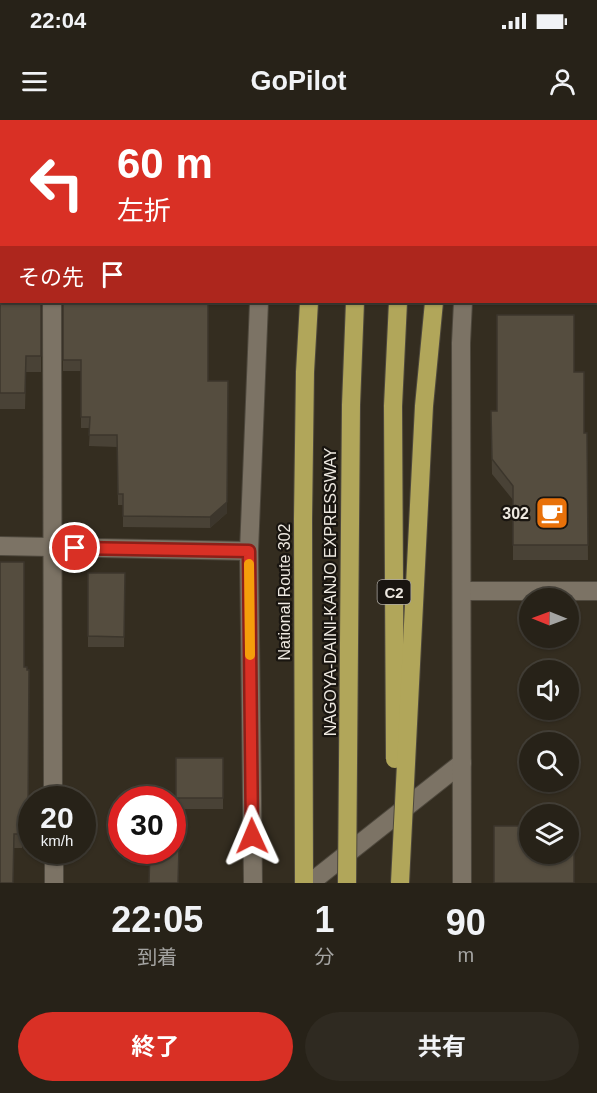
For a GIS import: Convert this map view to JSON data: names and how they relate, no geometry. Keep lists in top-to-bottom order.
{
  "streets": {
    "highway": ["National Route 302", "NAGOYA-DAINI-KANJO EXPRESSWAY", "C2"]
  },
  "places": {
    "cafe": ["302"]
  },
  "north": "left",
  "page": {
    "status": "22:04",
    "header": "GoPilot",
    "turn": ["60 m", "左折"],
    "then": "その先",
    "speed": "20 km/h",
    "limit": "30",
    "eta": [
      "22:05",
      "到着",
      "1",
      "分",
      "90",
      "m"
    ],
    "buttons": ["終了", "共有"]
  }
}
